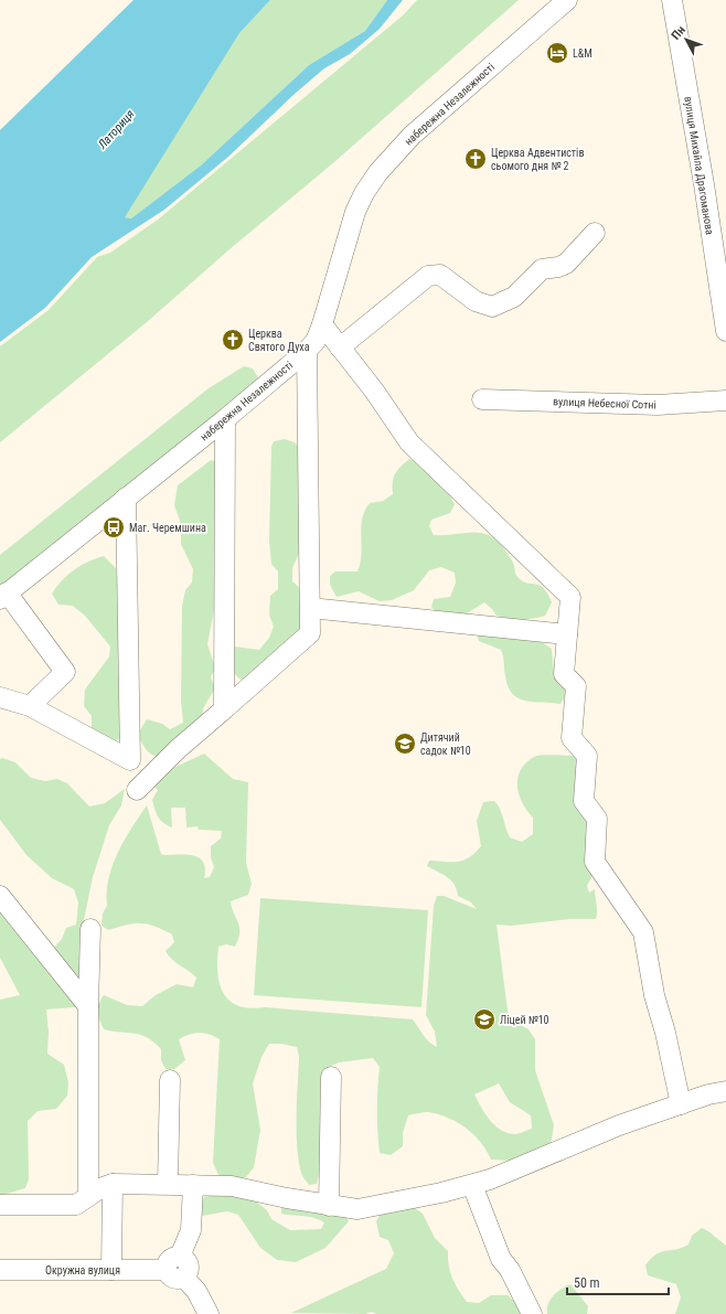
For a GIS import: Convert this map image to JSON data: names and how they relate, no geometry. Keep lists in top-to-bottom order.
{
  "streets": {
    "street": [
      "набережна Незалежності",
      "вулиця Михайла Драгоманова",
      "вулиця Небесної Сотні",
      "Окружна вулиця"
    ]
  },
  "water": ["Латориця"],
  "places": {
    "hotel": ["L&M"],
    "church": ["Церква Адвентистів сьомого дня № 2", "Церква Святого Духа"],
    "bus stop": ["Маг. Черемшина"],
    "school or university": ["Дитячий садок №10", "Ліцей №10"]
  },
  "scale_bar": "50 m",
  "north": "top left"
}
